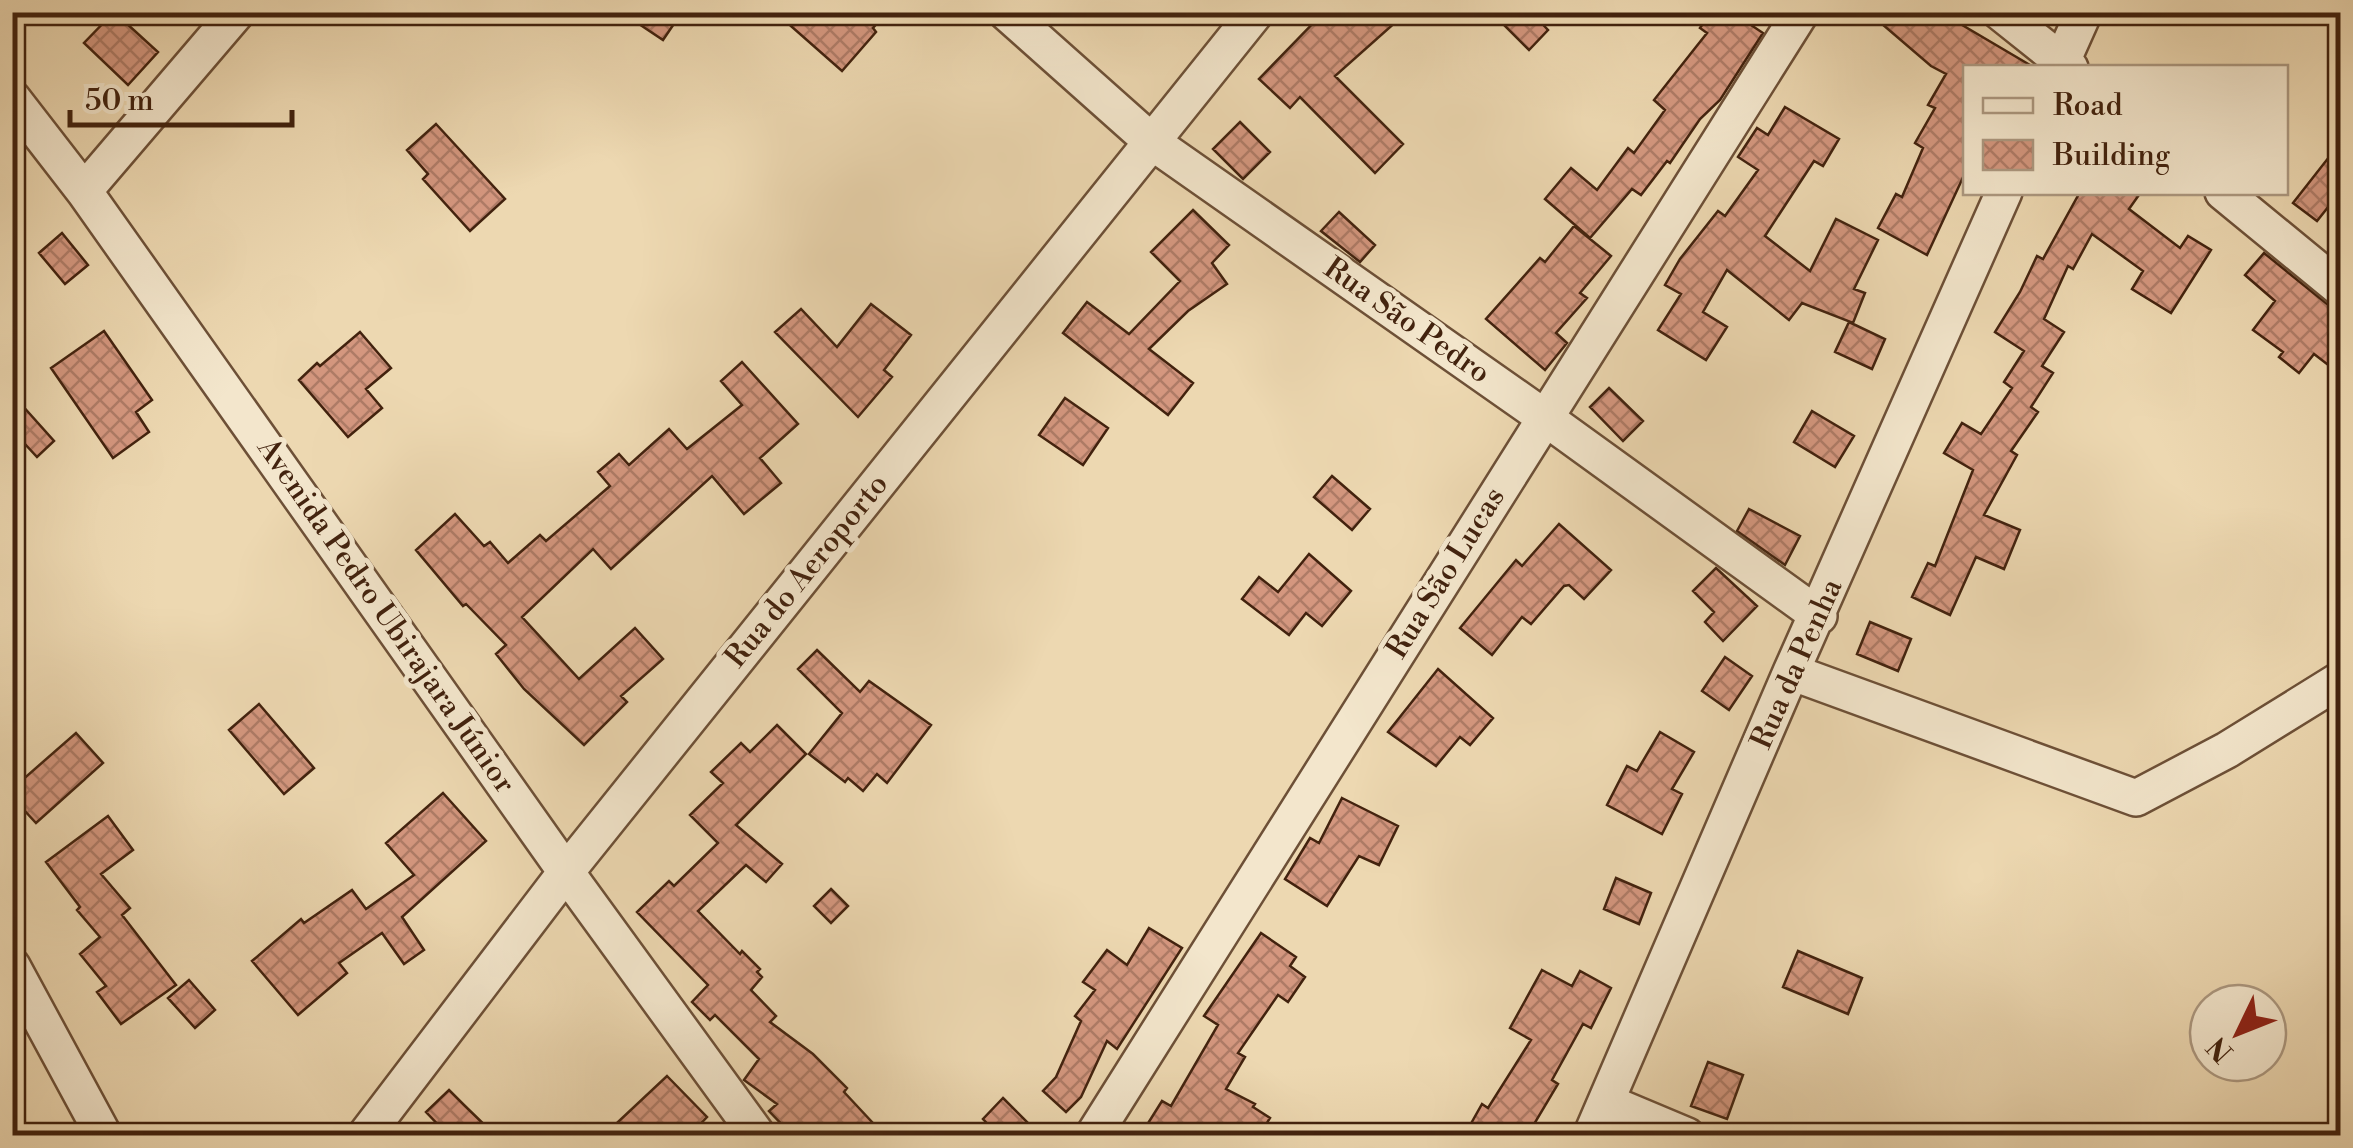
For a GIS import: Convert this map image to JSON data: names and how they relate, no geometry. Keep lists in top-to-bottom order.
{
  "streets": {
    "street": [
      "Rua São Pedro",
      "Rua do Aeroporto",
      "Rua São Lucas",
      "Avenida Pedro Ubirajara Júnior",
      "Rua da Penha"
    ]
  },
  "crossings": [
    ["Rua São Pedro", "Rua do Aeroporto"],
    ["Rua São Pedro", "Rua São Lucas"],
    ["Rua São Pedro", "Rua da Penha"],
    ["Rua do Aeroporto", "Avenida Pedro Ubirajara Júnior"]
  ],
  "legend": ["Road", "Building"],
  "scale_bar": "50 m",
  "north": "bottom left"
}
